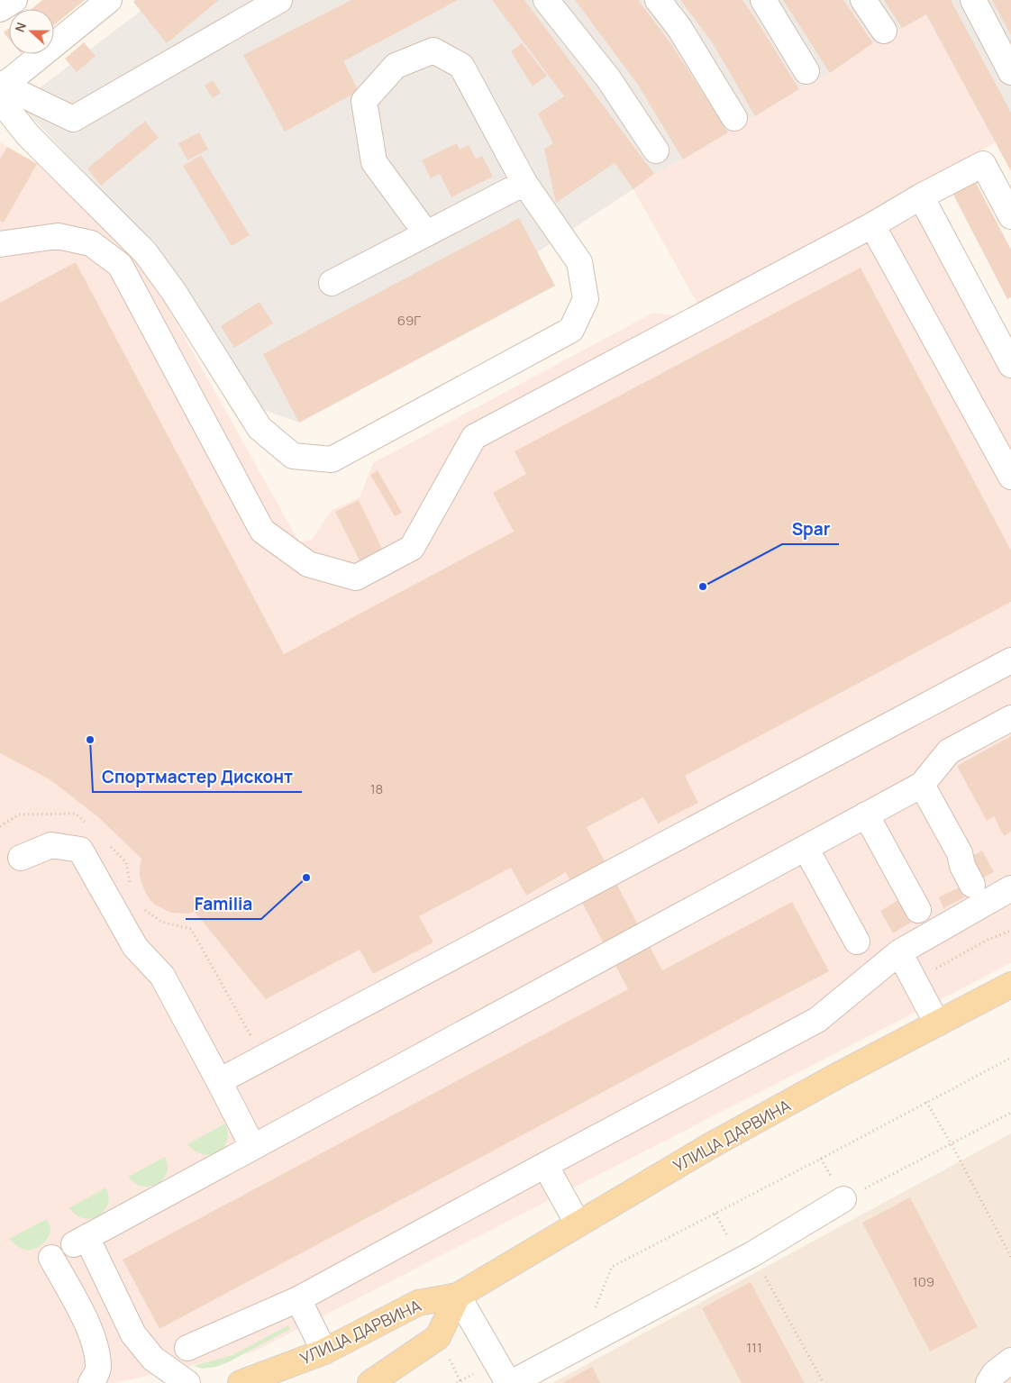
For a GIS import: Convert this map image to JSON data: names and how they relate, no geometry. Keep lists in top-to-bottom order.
{
  "streets": {
    "main road": ["УЛИЦА ДАРВИНА"]
  },
  "places": ["Spar", "Спортмастер Дисконт", "Familia"],
  "house_numbers": [
    "69Г",
    "18",
    "109",
    "111"
  ],
  "north": "left"
}
